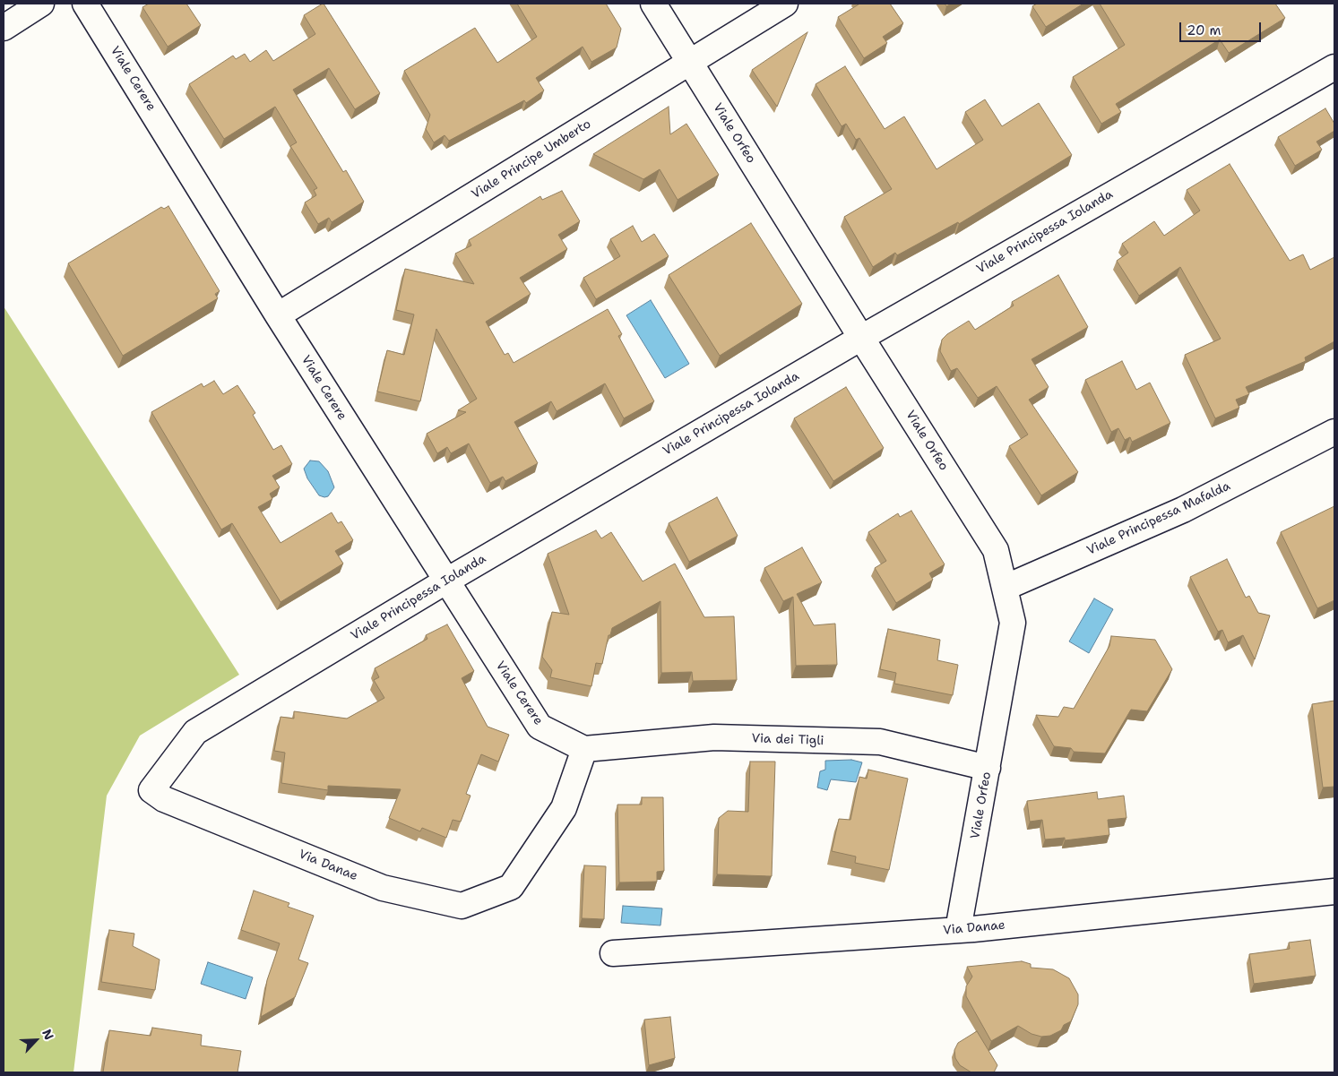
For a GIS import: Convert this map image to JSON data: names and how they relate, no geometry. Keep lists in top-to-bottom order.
{
  "streets": {
    "street": [
      "Viale Cerere",
      "Viale Orfeo",
      "Viale Principe Umberto",
      "Viale Principessa Iolanda",
      "Viale Principessa Mafalda",
      "Via dei Tigli",
      "Via Danae"
    ]
  },
  "crossings": [
    ["Viale Cerere", "Viale Principe Umberto"],
    ["Viale Cerere", "Viale Principessa Iolanda"],
    ["Viale Cerere", "Via dei Tigli"],
    ["Viale Cerere", "Via Danae"],
    ["Viale Orfeo", "Viale Principe Umberto"],
    ["Viale Orfeo", "Viale Principessa Iolanda"],
    ["Viale Orfeo", "Viale Principessa Mafalda"],
    ["Viale Orfeo", "Via dei Tigli"],
    ["Viale Orfeo", "Via Danae"],
    ["Viale Principessa Iolanda", "Via Danae"],
    ["Via dei Tigli", "Via Danae"]
  ],
  "scale_bar": "20 m",
  "north": "top right"
}
